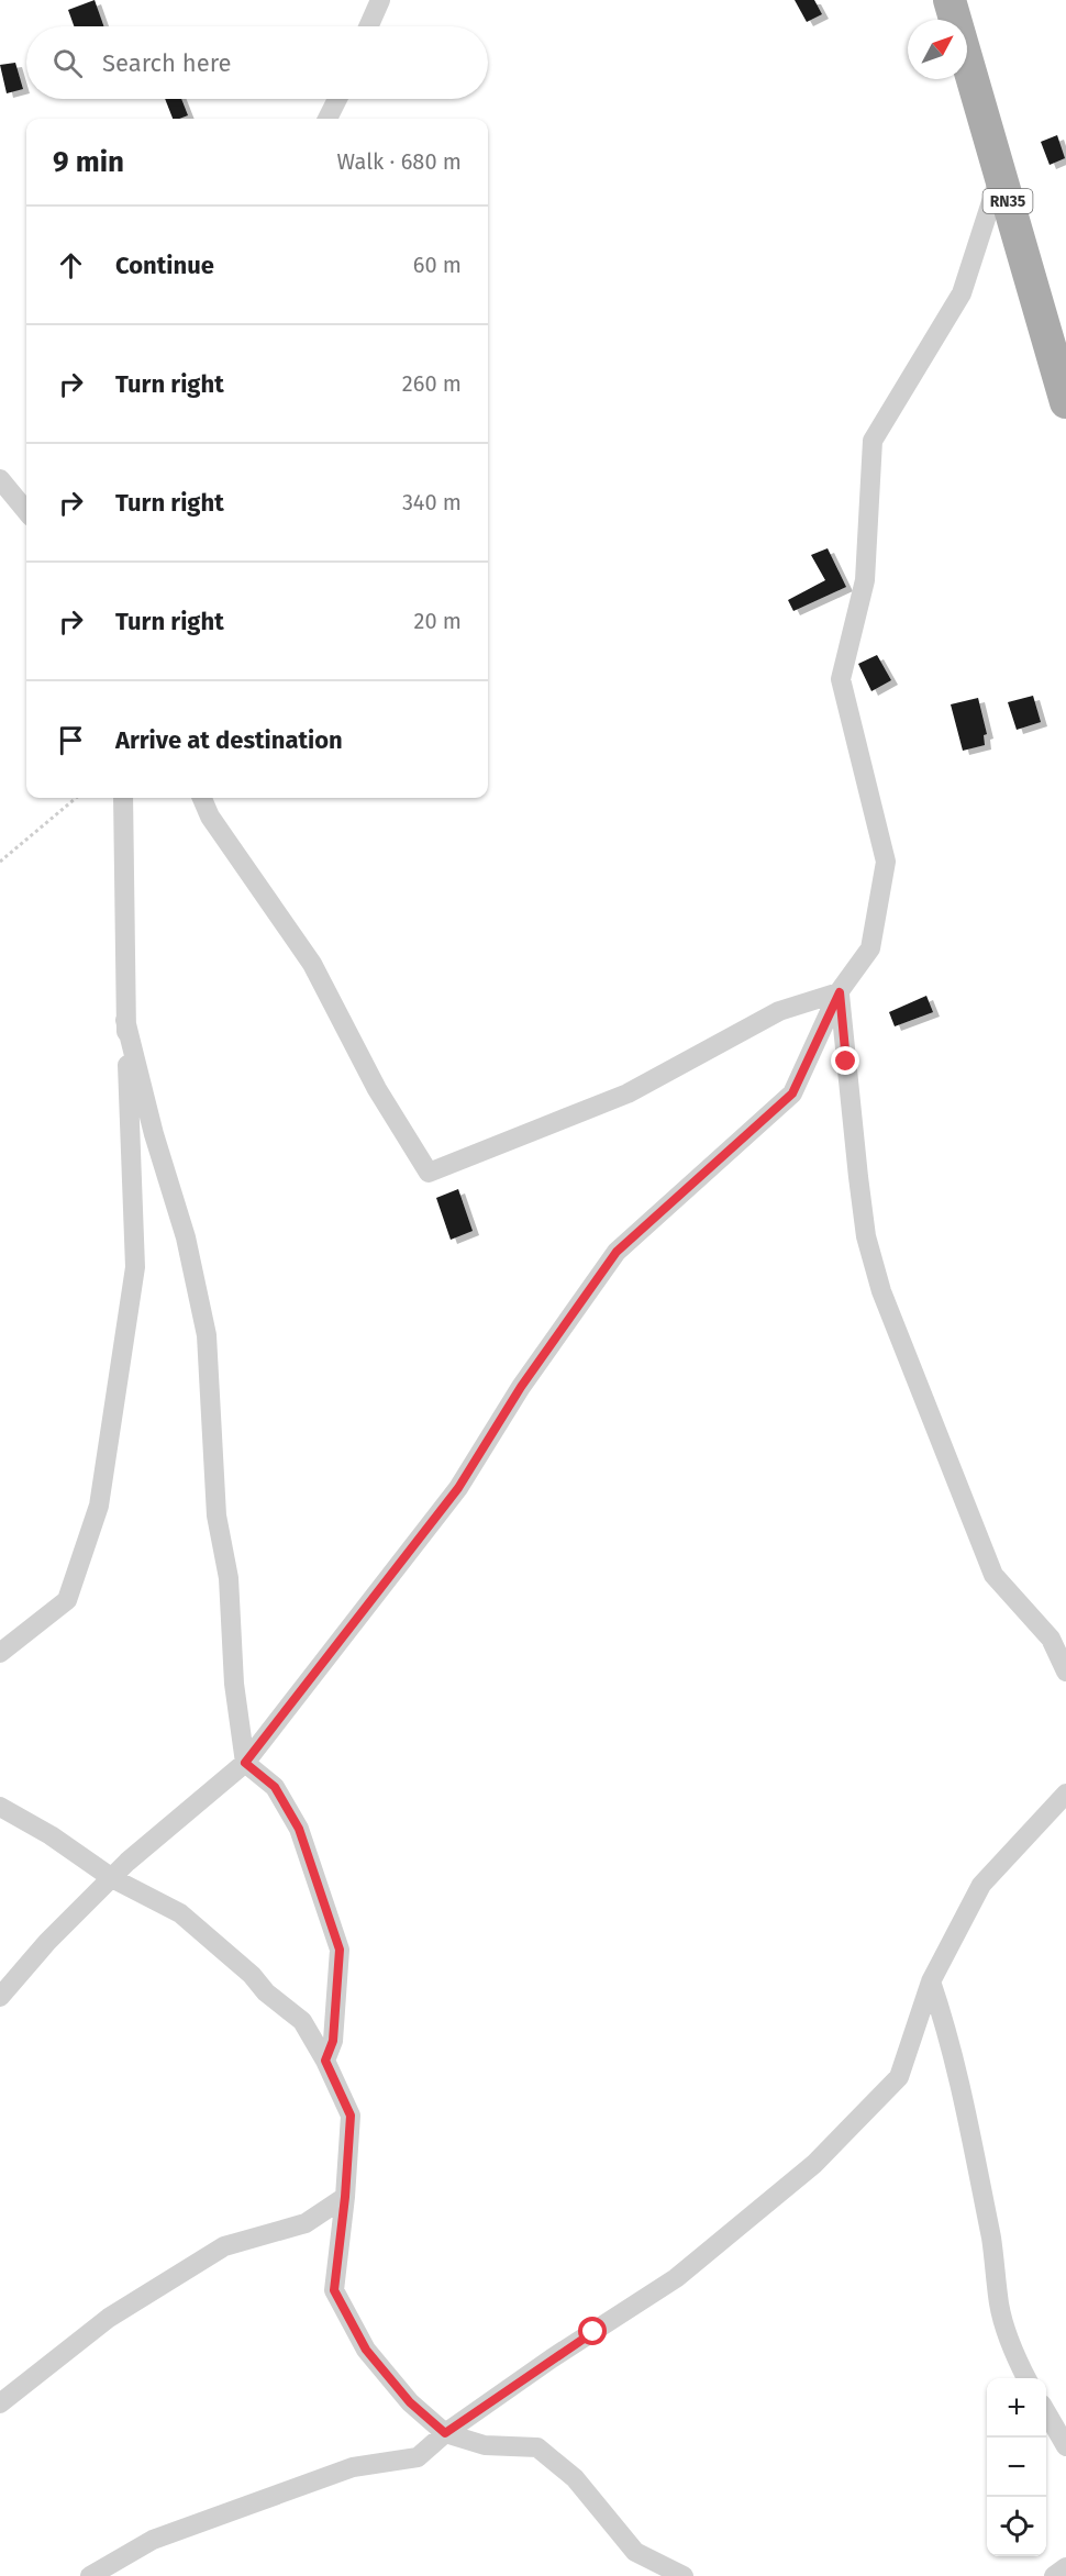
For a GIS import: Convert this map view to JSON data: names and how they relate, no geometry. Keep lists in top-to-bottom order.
{
  "streets": {
    "main road": ["RN35"]
  },
  "north": "top right",
  "page": {
    "search": "Search here",
    "heading": ["9 min", "Walk · 680 m"],
    "list": [
      ["Continue", "60 m"],
      ["Turn right", "260 m"],
      ["Turn right", "340 m"],
      ["Turn right", "20 m"],
      "Arrive at destination"
    ],
    "map_buttons": ["+", "−"]
  }
}
